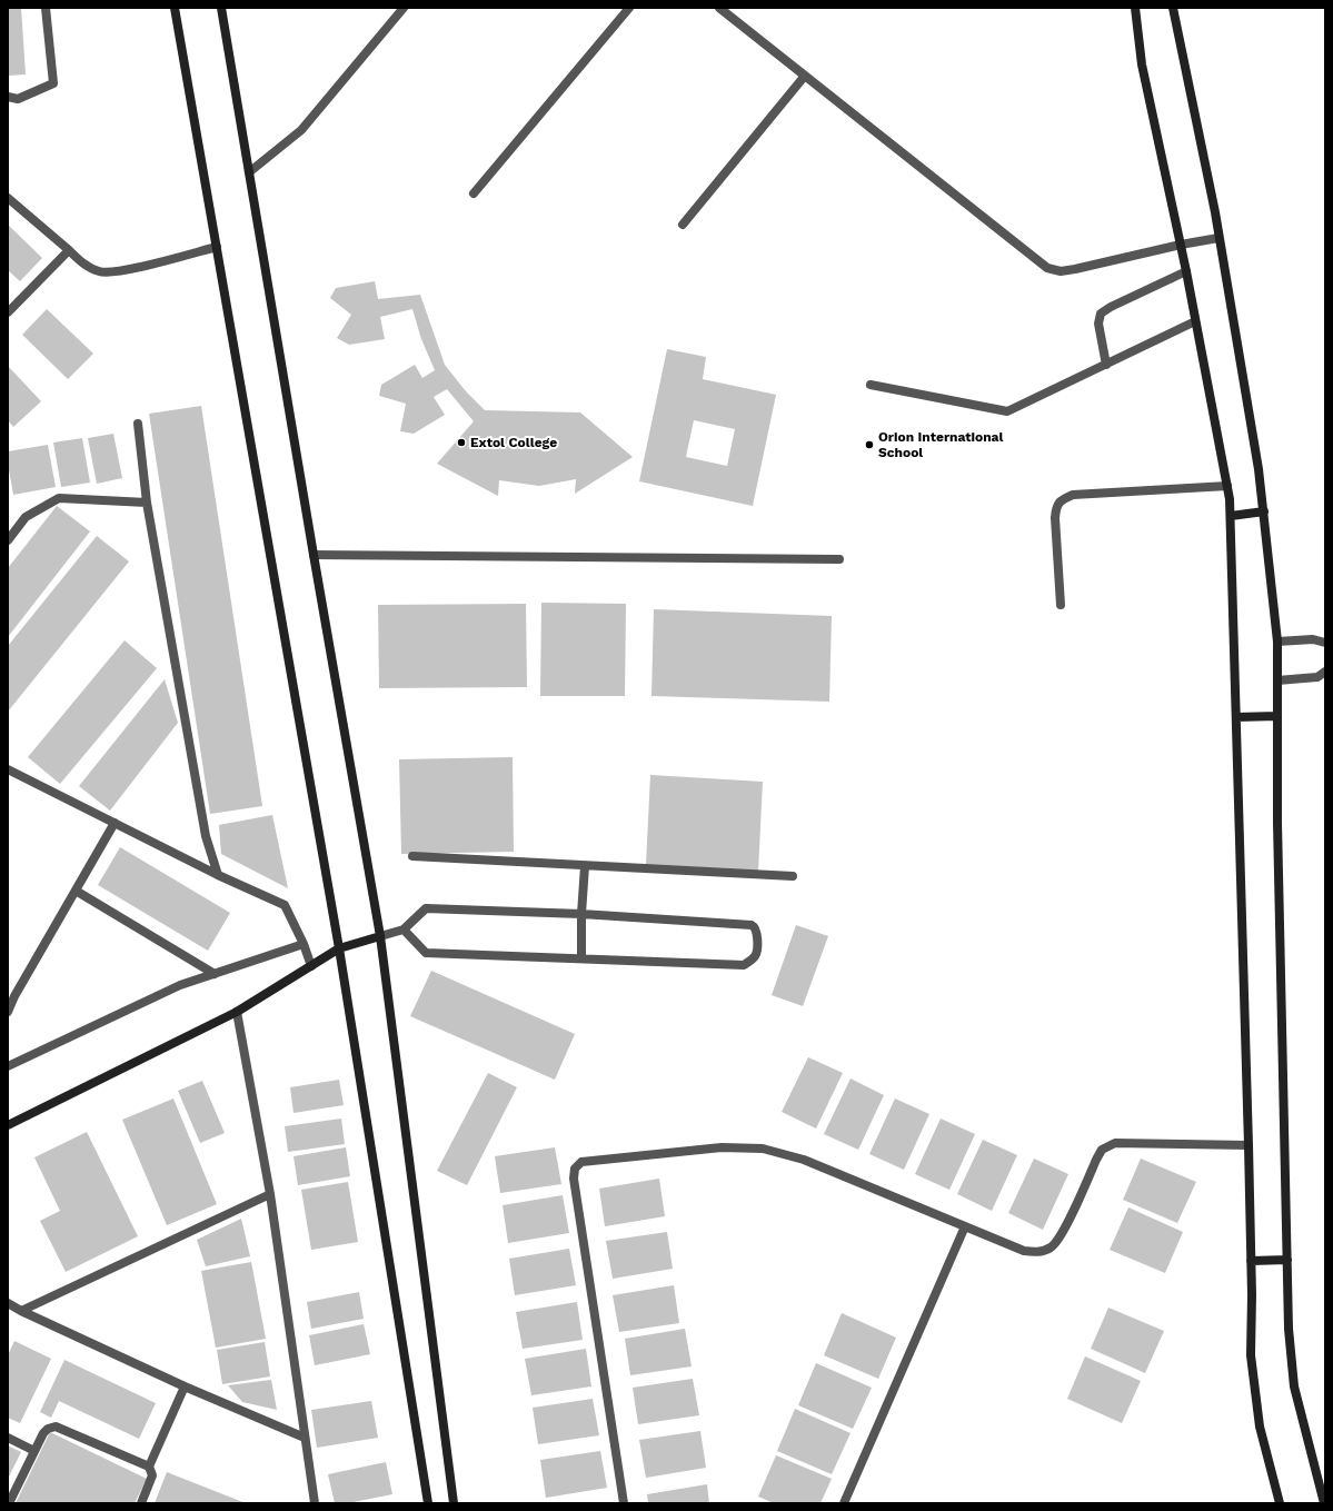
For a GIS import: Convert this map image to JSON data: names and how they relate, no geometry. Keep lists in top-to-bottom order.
{
  "places": ["Extol College", "Orion International School"]
}
